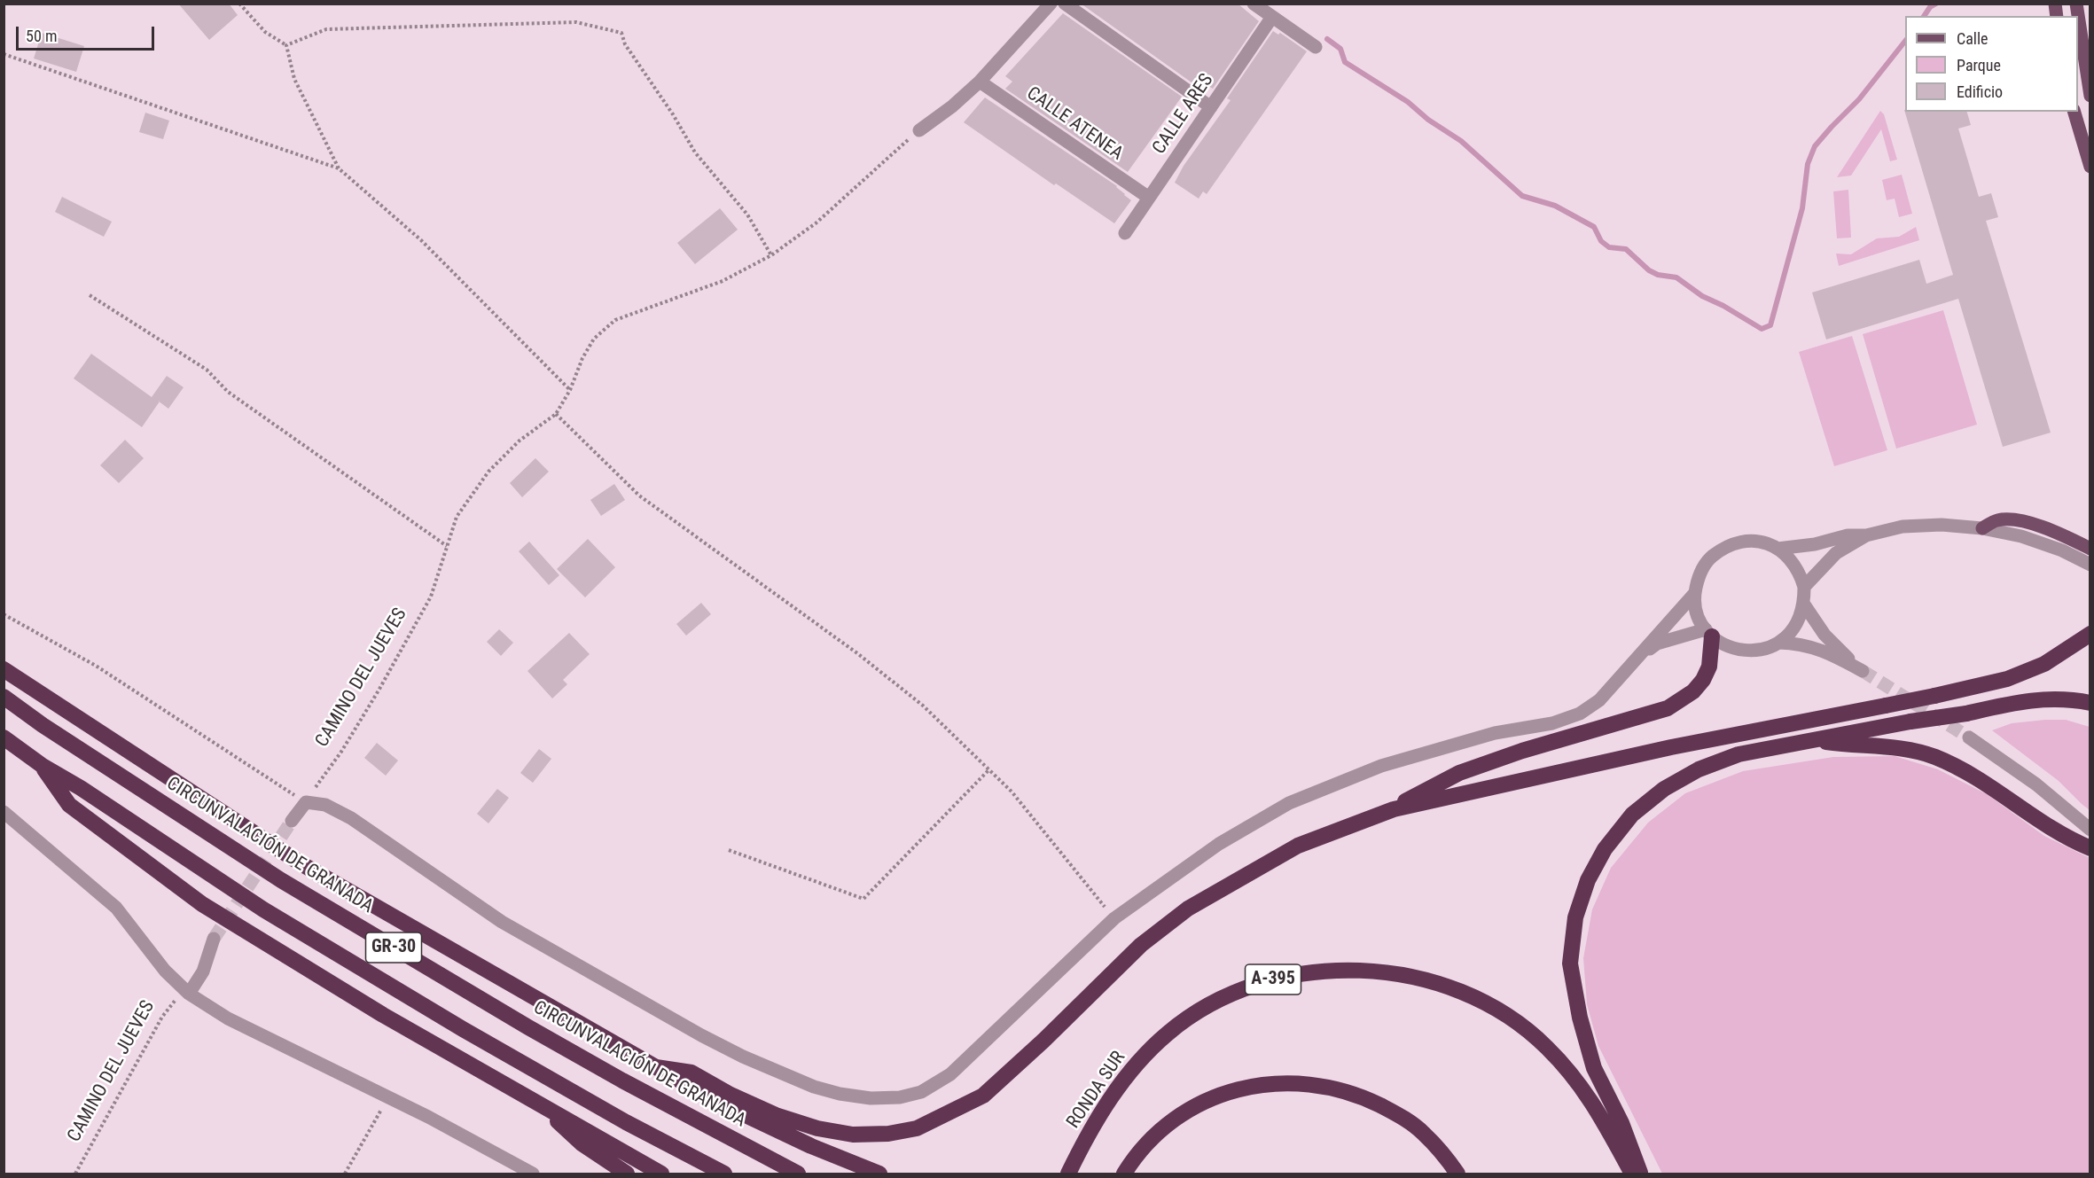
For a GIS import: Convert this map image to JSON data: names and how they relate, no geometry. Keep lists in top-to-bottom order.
{
  "streets": {
    "highway": [
      "CIRCUNVALACIÓN DE GRANADA",
      "GR-30",
      "A-395",
      "RONDA SUR"
    ],
    "street": ["CALLE ARES", "CALLE ATENEA"],
    "path": ["CAMINO DEL JUEVES"]
  },
  "crossings": [
    ["CALLE ARES", "CALLE ATENEA"]
  ],
  "legend": ["Calle", "Parque", "Edificio"],
  "scale_bar": "50 m"
}
